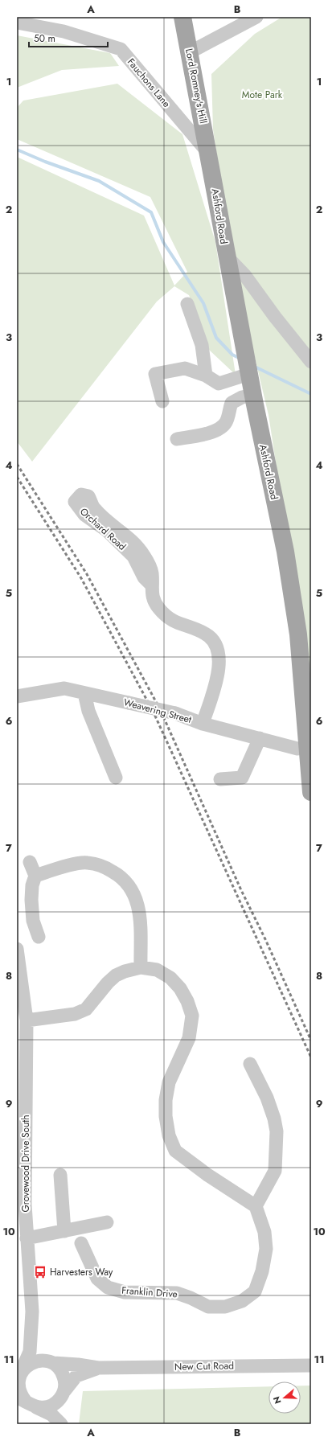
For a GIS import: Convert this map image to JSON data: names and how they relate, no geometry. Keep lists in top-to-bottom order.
{
  "streets": {
    "main road": ["Lord Romney's Hill", "Ashford Road"],
    "street": [
      "Fauchons Lane",
      "Orchard Road",
      "Weavering Street",
      "Grovewood Drive South",
      "Franklin Drive",
      "New Cut Road"
    ]
  },
  "crossings": [
    ["Fauchons Lane", "Lord Romney's Hill"],
    ["Fauchons Lane", "Ashford Road"],
    ["Lord Romney's Hill", "Ashford Road"],
    ["Grovewood Drive South", "New Cut Road"]
  ],
  "parks": ["Mote Park"],
  "places": {
    "bus stop": ["Harvesters Way"]
  },
  "scale_bar": "50 m",
  "north": "left",
  "grid": {
    "columns": ["A", "B"],
    "rows": [
      "1",
      "2",
      "3",
      "4",
      "5",
      "6",
      "7",
      "8",
      "9",
      "10",
      "11"
    ]
  }
}
